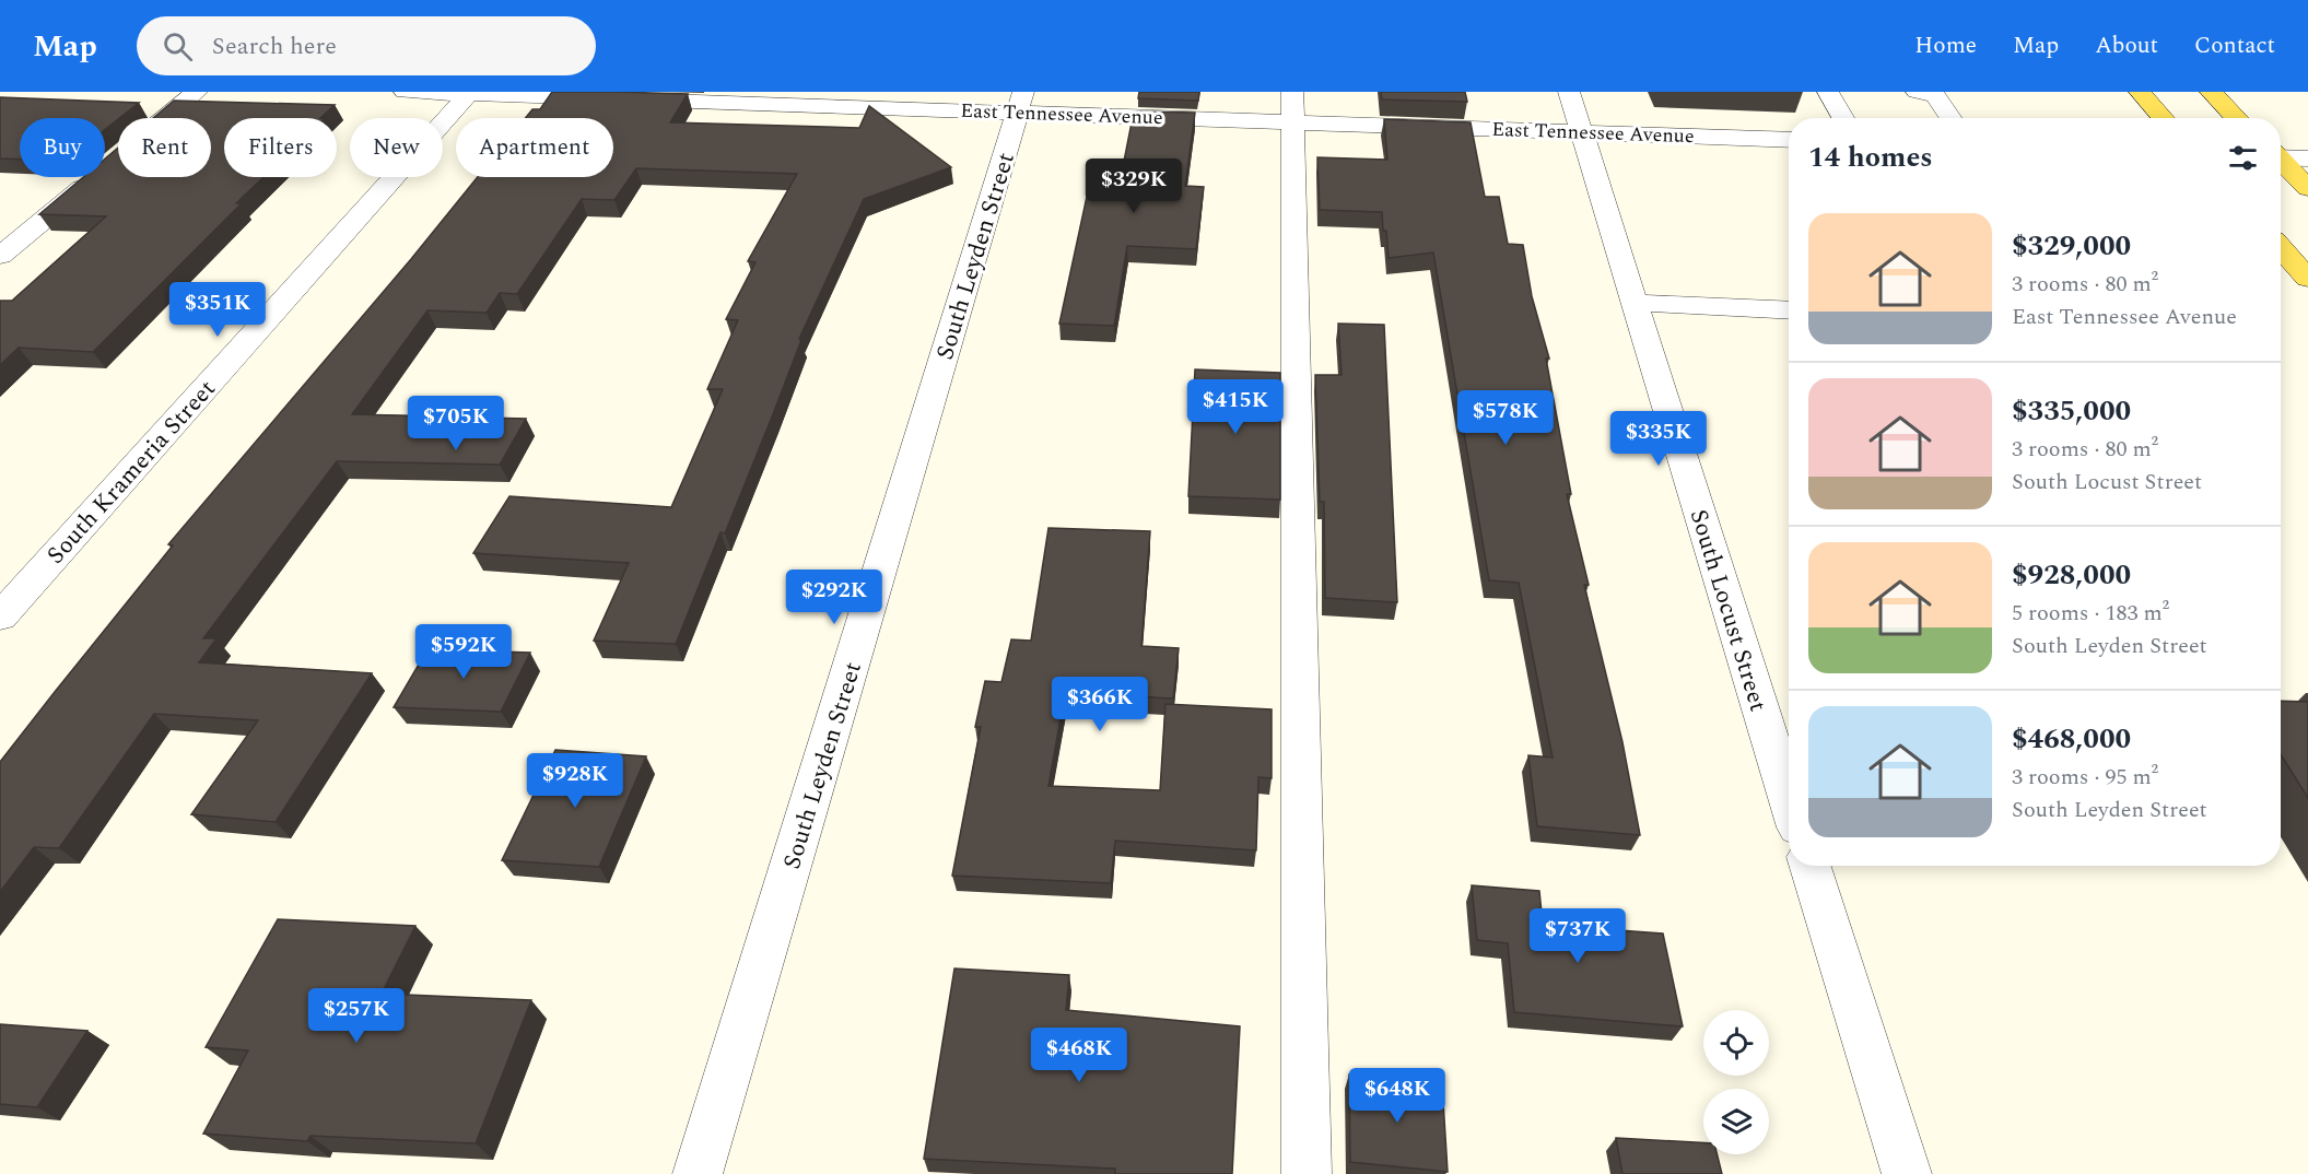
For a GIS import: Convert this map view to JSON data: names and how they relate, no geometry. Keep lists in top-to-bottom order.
{
  "streets": {
    "street": [
      "East Tennessee Avenue",
      "South Leyden Street",
      "South Krameria Street",
      "South Locust Street"
    ]
  },
  "crossings": [
    ["East Tennessee Avenue", "South Leyden Street"],
    ["East Tennessee Avenue", "South Krameria Street"],
    ["East Tennessee Avenue", "South Locust Street"]
  ],
  "page": {
    "header": "Map",
    "search": "Search here",
    "nav": [
      "Home",
      "Map",
      "About",
      "Contact"
    ],
    "chip": [
      "Buy",
      "Rent",
      "Filters",
      "New",
      "Apartment"
    ],
    "heading": "14 homes",
    "price": [
      "$329K",
      "$351K",
      "$415K",
      "$578K",
      "$705K",
      "$335K",
      "$292K",
      "$592K",
      "$366K",
      "$928K",
      "$737K",
      "$257K",
      "$468K",
      "$648K"
    ],
    "list": [
      {
        "name": "$329,000",
        "note": "3 rooms · 80 m² · East Tennessee Avenue"
      },
      {
        "name": "$335,000",
        "note": "3 rooms · 80 m² · South Locust Street"
      },
      {
        "name": "$928,000",
        "note": "5 rooms · 183 m² · South Leyden Street"
      },
      {
        "name": "$468,000",
        "note": "3 rooms · 95 m² · South Leyden Street"
      }
    ]
  }
}
